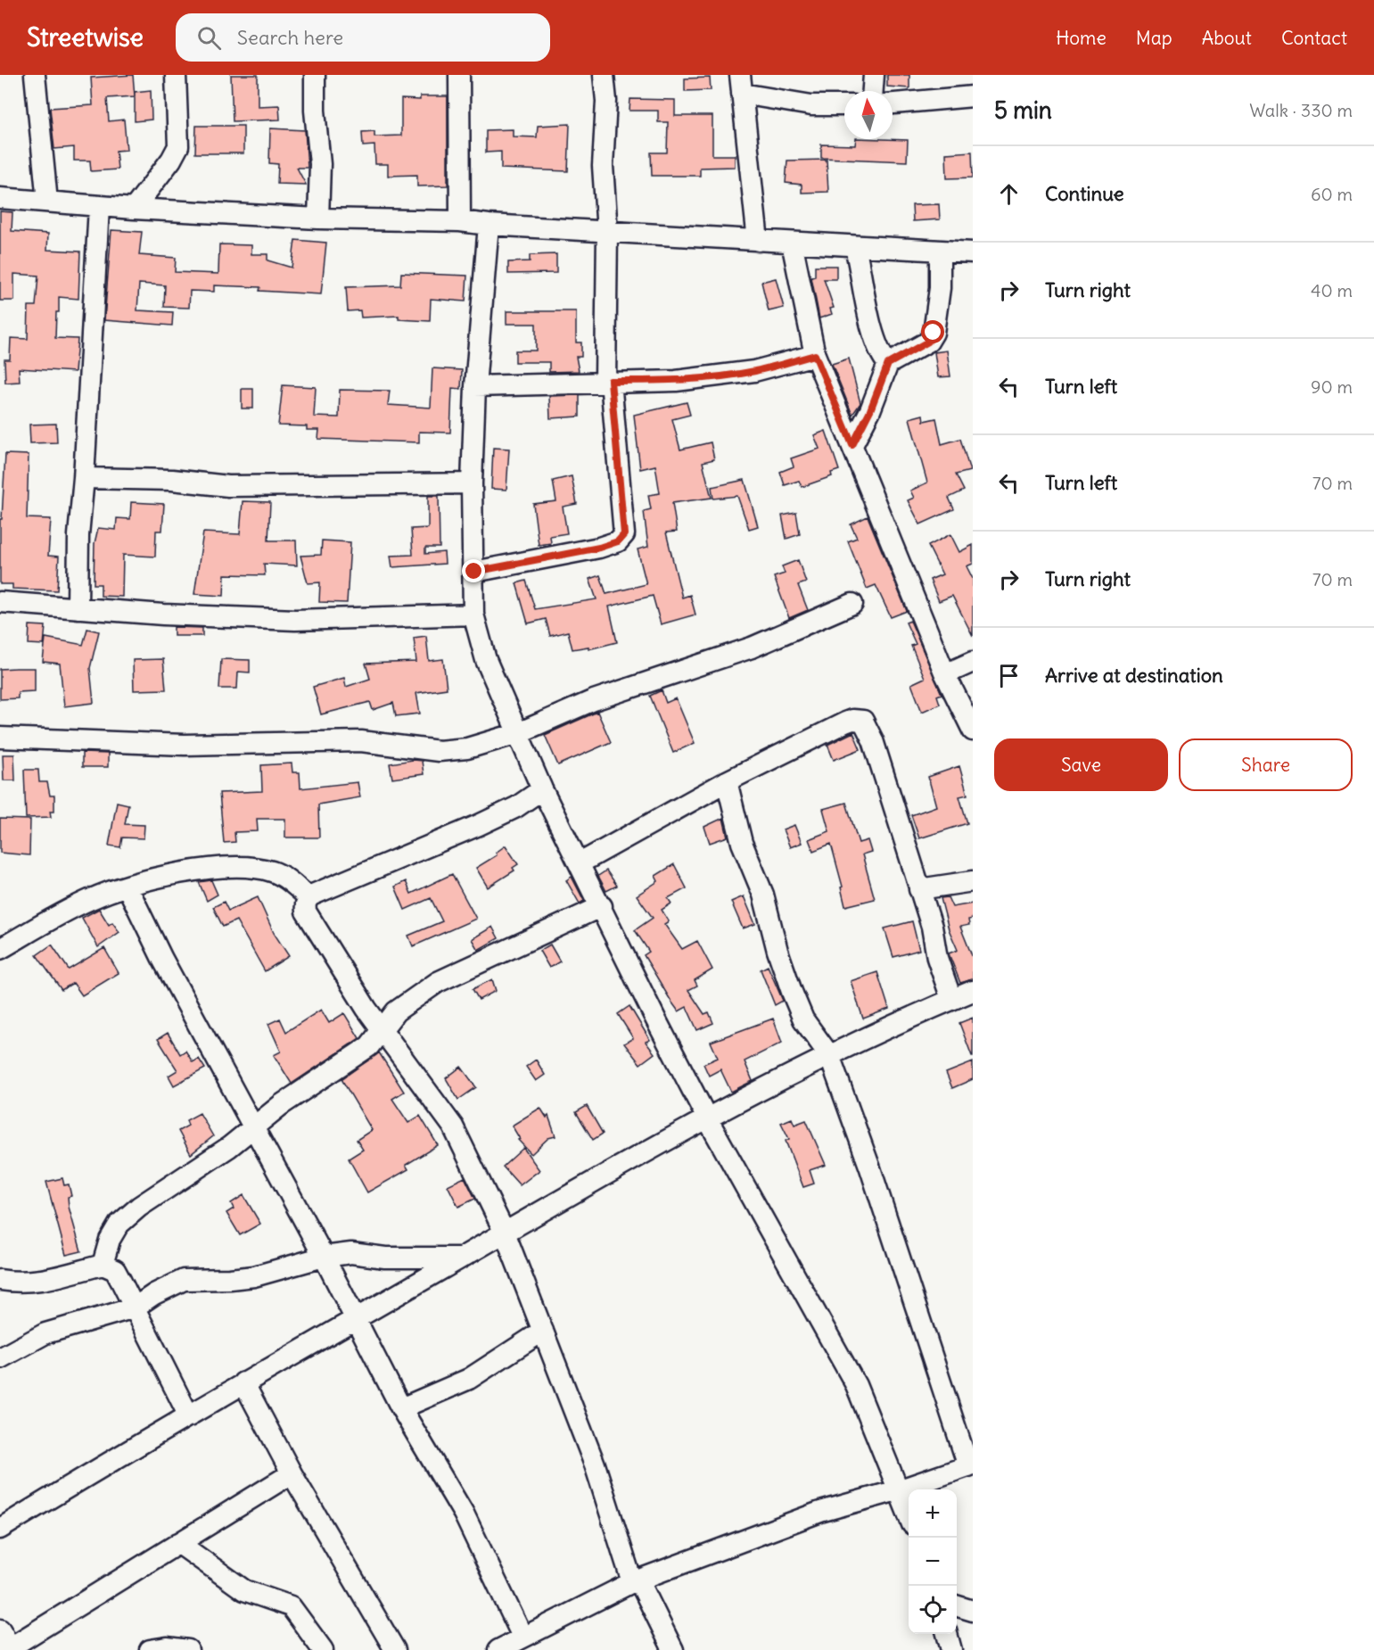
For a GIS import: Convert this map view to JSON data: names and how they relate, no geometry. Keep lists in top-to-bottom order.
{
  "north": "top",
  "page": {
    "header": "Streetwise",
    "search": "Search here",
    "nav": [
      "Home",
      "Map",
      "About",
      "Contact"
    ],
    "heading": ["5 min", "Walk · 330 m"],
    "list": [
      ["Continue", "60 m"],
      ["Turn right", "40 m"],
      ["Turn left", "90 m"],
      ["Turn left", "70 m"],
      ["Turn right", "70 m"],
      "Arrive at destination"
    ],
    "buttons": ["Save", "Share"],
    "map_buttons": ["+", "−"]
  }
}
